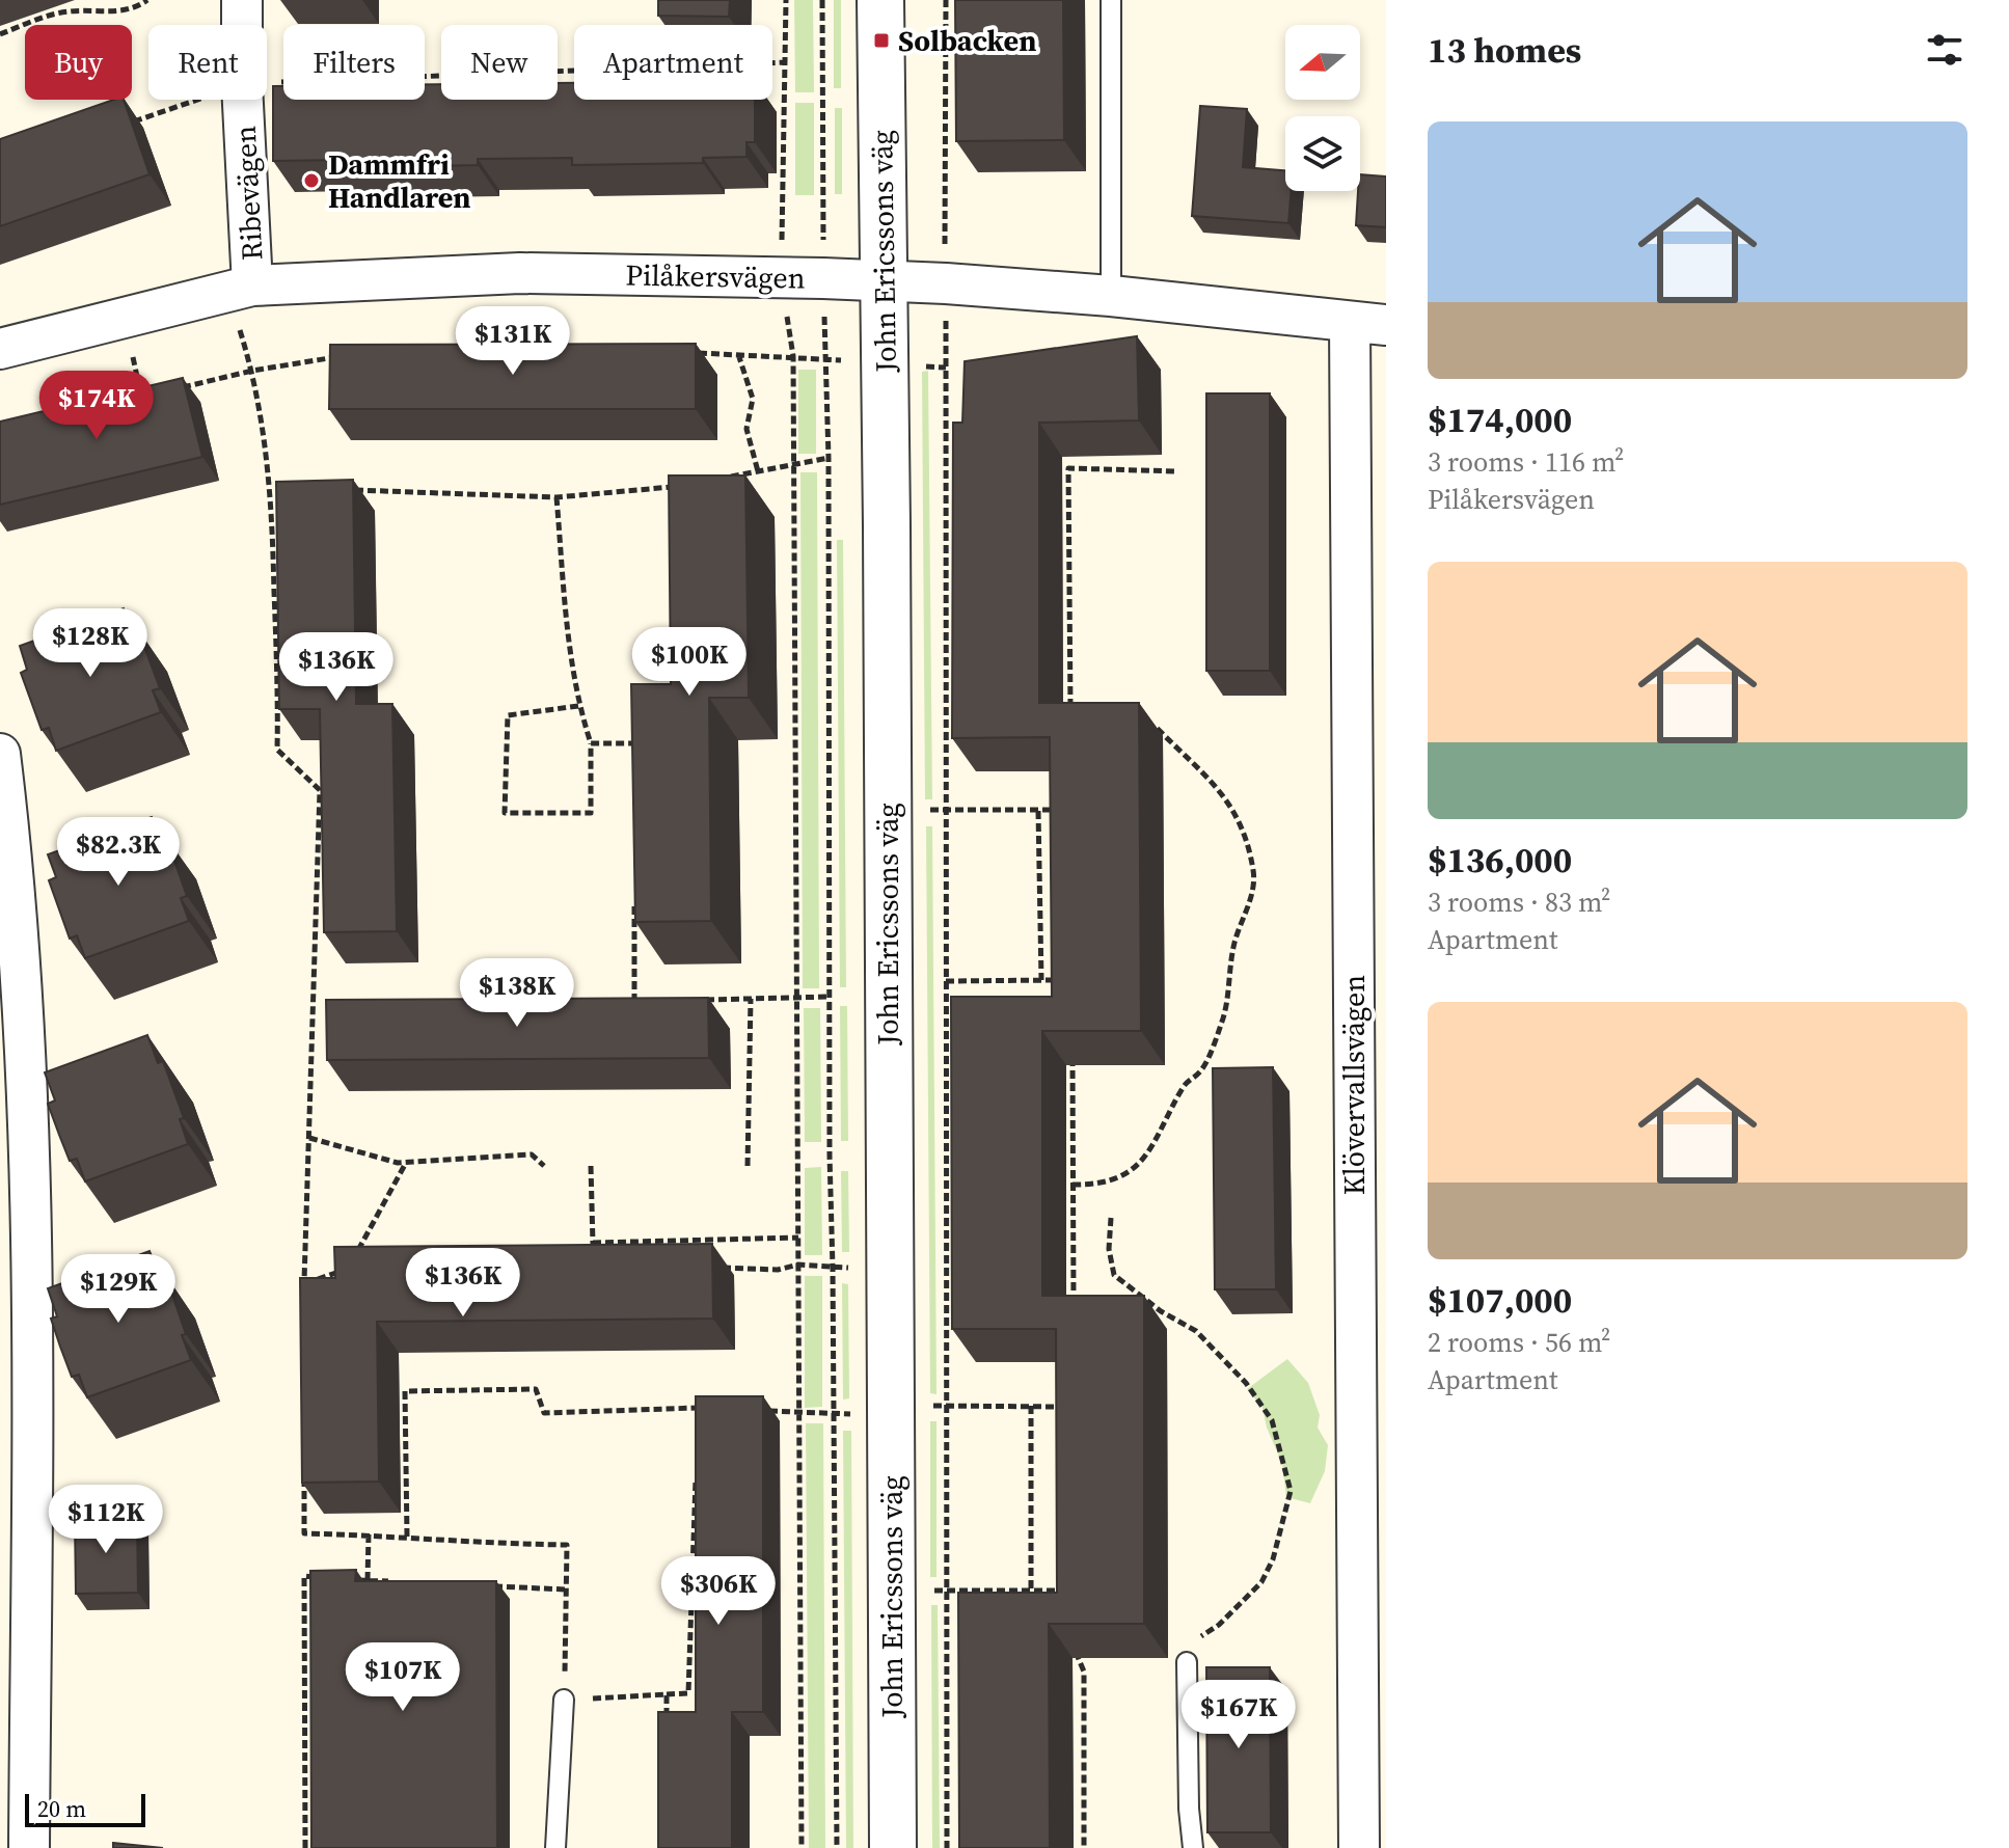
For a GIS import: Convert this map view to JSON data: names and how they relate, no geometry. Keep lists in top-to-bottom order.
{
  "streets": {
    "street": [
      "Ribevägen",
      "John Ericssons väg",
      "Pilåkersvägen",
      "Klövervallsvägen"
    ]
  },
  "crossings": [
    ["Ribevägen", "Pilåkersvägen"],
    ["John Ericssons väg", "Pilåkersvägen"],
    ["Pilåkersvägen", "Klövervallsvägen"]
  ],
  "places": {
    "transit": ["Solbacken"],
    "other": ["Dammfri Handlaren"]
  },
  "scale_bar": "20 m",
  "north": "left",
  "page": {
    "heading": "13 homes",
    "chip": [
      "Buy",
      "Rent",
      "Filters",
      "New",
      "Apartment"
    ],
    "list": [
      {
        "name": "$174,000",
        "note": "3 rooms · 116 m² · Pilåkersvägen"
      },
      {
        "name": "$136,000",
        "note": "3 rooms · 83 m² · Apartment"
      },
      {
        "name": "$107,000",
        "note": "2 rooms · 56 m² · Apartment"
      }
    ],
    "price": [
      "$131K",
      "$174K",
      "$128K",
      "$100K",
      "$136K",
      "$82.3K",
      "$138K",
      "$136K",
      "$129K",
      "$112K",
      "$306K",
      "$107K",
      "$167K"
    ],
    "scale": "20 m"
  }
}
